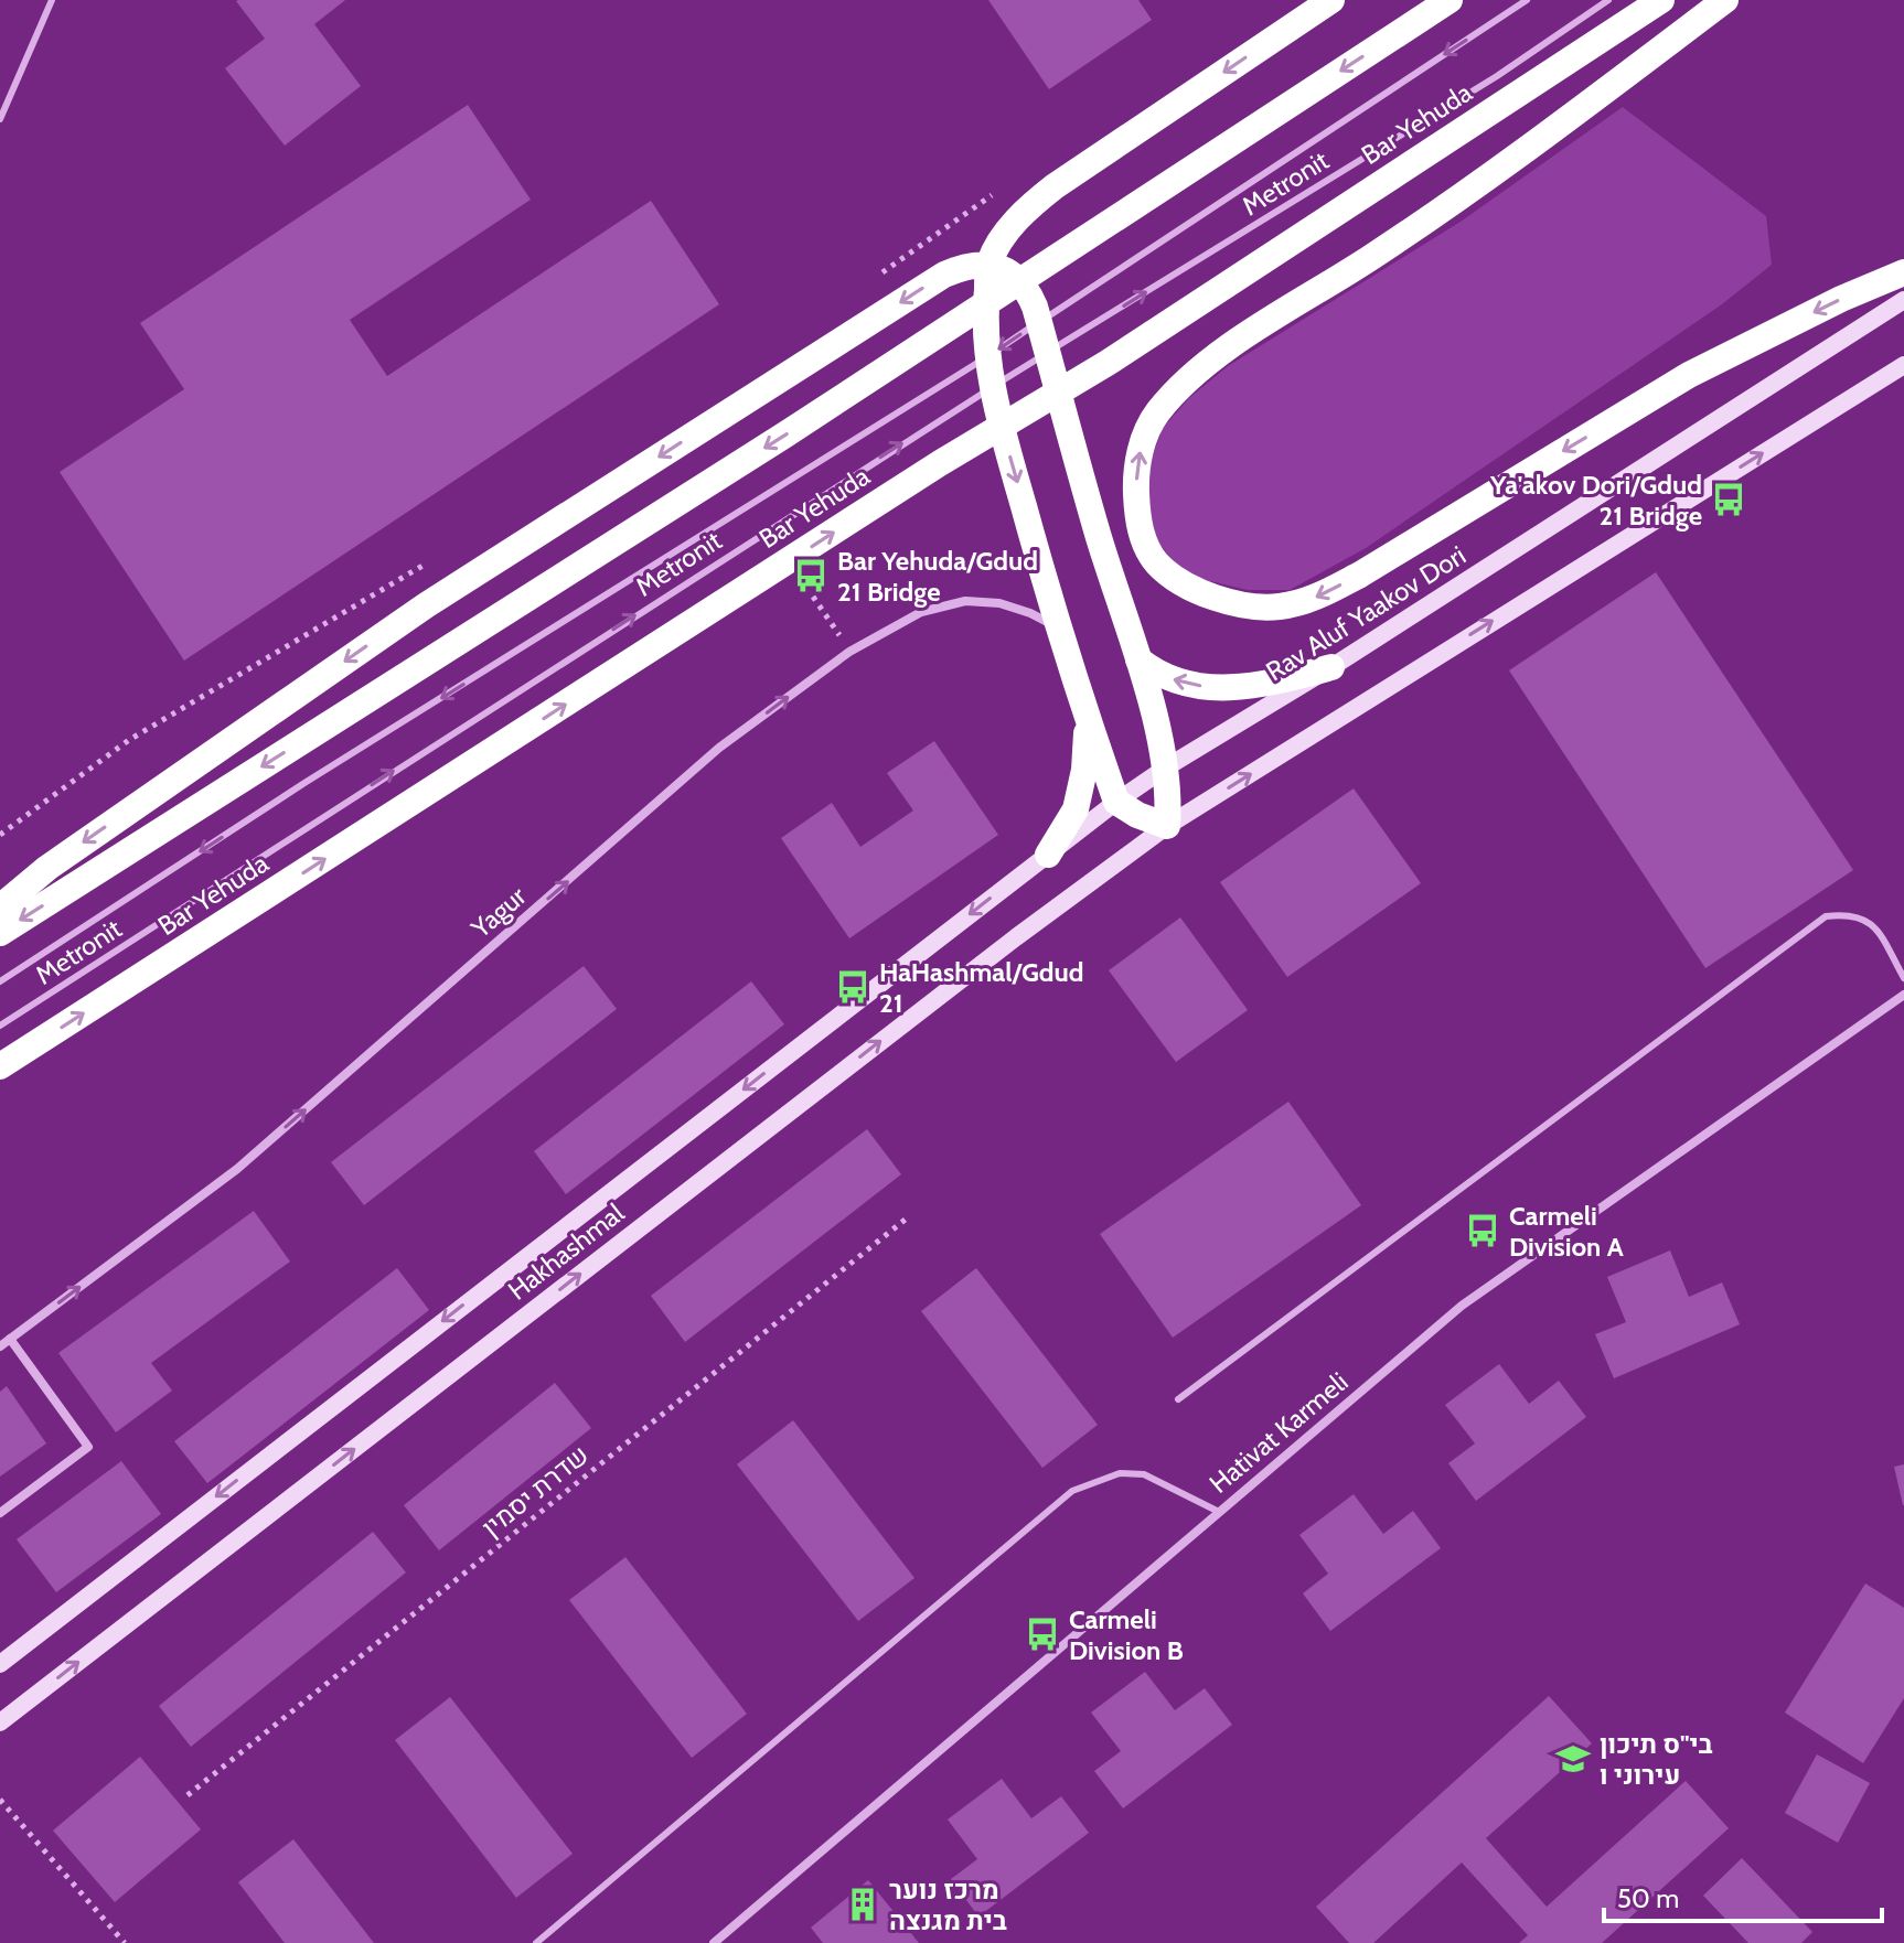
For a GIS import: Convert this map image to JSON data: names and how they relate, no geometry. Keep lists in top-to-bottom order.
{
  "streets": {
    "highway": ["Bar Yehuda"],
    "street": [
      "Rav Aluf Yaakov Dori",
      "Yagur",
      "Hakhashmal",
      "Hativat Karmeli"
    ],
    "lane": ["Metronit"],
    "path": ["שדרת יסמין"]
  },
  "crossings": [
    ["Rav Aluf Yaakov Dori", "Hakhashmal"]
  ],
  "one_way": ["Yagur"],
  "places": {
    "bus stop": [
      "Ya'akov Dori/Gdud 21 Bridge",
      "Bar Yehuda/Gdud 21 Bridge",
      "HaHashmal/Gdud 21",
      "Carmeli Division A",
      "Carmeli Division B"
    ],
    "school or university": ["בי\"ס תיכון עירוני ו"],
    "building": ["מרכז נוער בית מגנצה"]
  },
  "scale_bar": "50 m"
}
